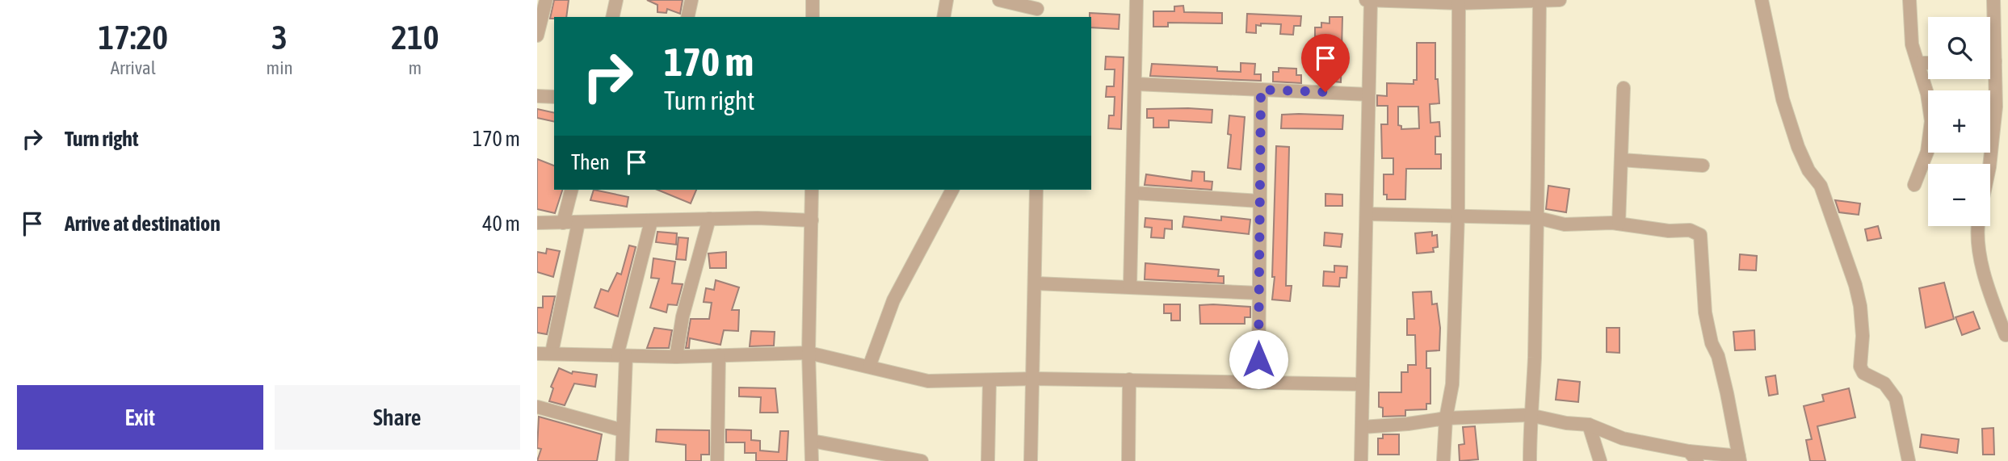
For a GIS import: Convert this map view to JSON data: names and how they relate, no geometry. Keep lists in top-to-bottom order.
{
  "page": {
    "eta": [
      "17:20",
      "Arrival",
      "3",
      "min",
      "210",
      "m"
    ],
    "map_buttons": ["+", "−"],
    "turn": ["170 m", "Turn right"],
    "list": [
      {
        "name": "Turn right",
        "value": "170 m"
      },
      {
        "name": "Arrive at destination",
        "value": "40 m"
      }
    ],
    "then": "Then",
    "buttons": ["Exit", "Share"]
  }
}
